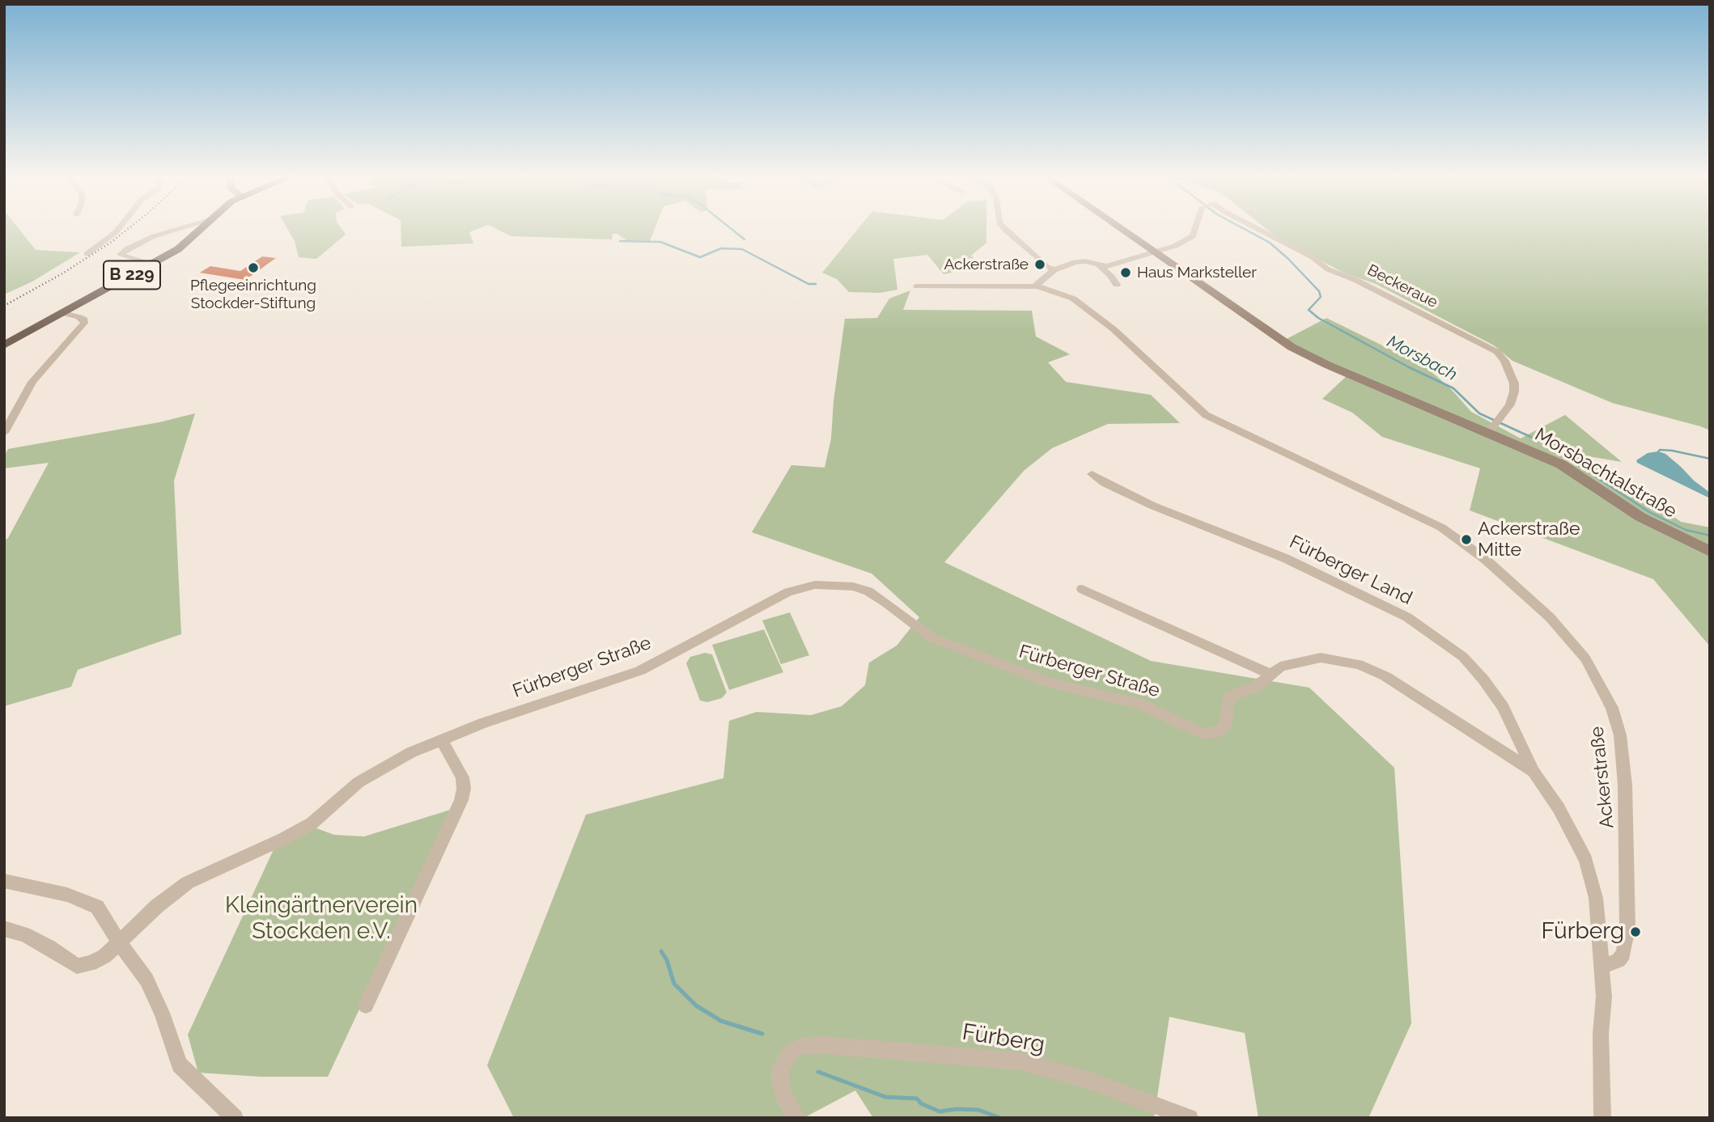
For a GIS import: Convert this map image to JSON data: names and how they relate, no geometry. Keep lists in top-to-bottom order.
{
  "streets": {
    "main road": ["B 229", "Morsbachtalstraße"],
    "street": [
      "Beckeraue",
      "Fürberger Land",
      "Fürberger Straße",
      "Ackerstraße",
      "Fürberg"
    ]
  },
  "crossings": [
    ["Beckeraue", "Morsbachtalstraße"],
    ["Fürberger Land", "Fürberger Straße"],
    ["Fürberger Straße", "Ackerstraße"]
  ],
  "water": ["Morsbach"],
  "parks": ["Kleingärtnerverein Stockden e.V."],
  "places": [
    "Ackerstraße",
    "Pflegeeinrichtung Stockder-Stiftung",
    "Haus Marksteller",
    "Ackerstraße Mitte",
    "Fürberg"
  ]
}
